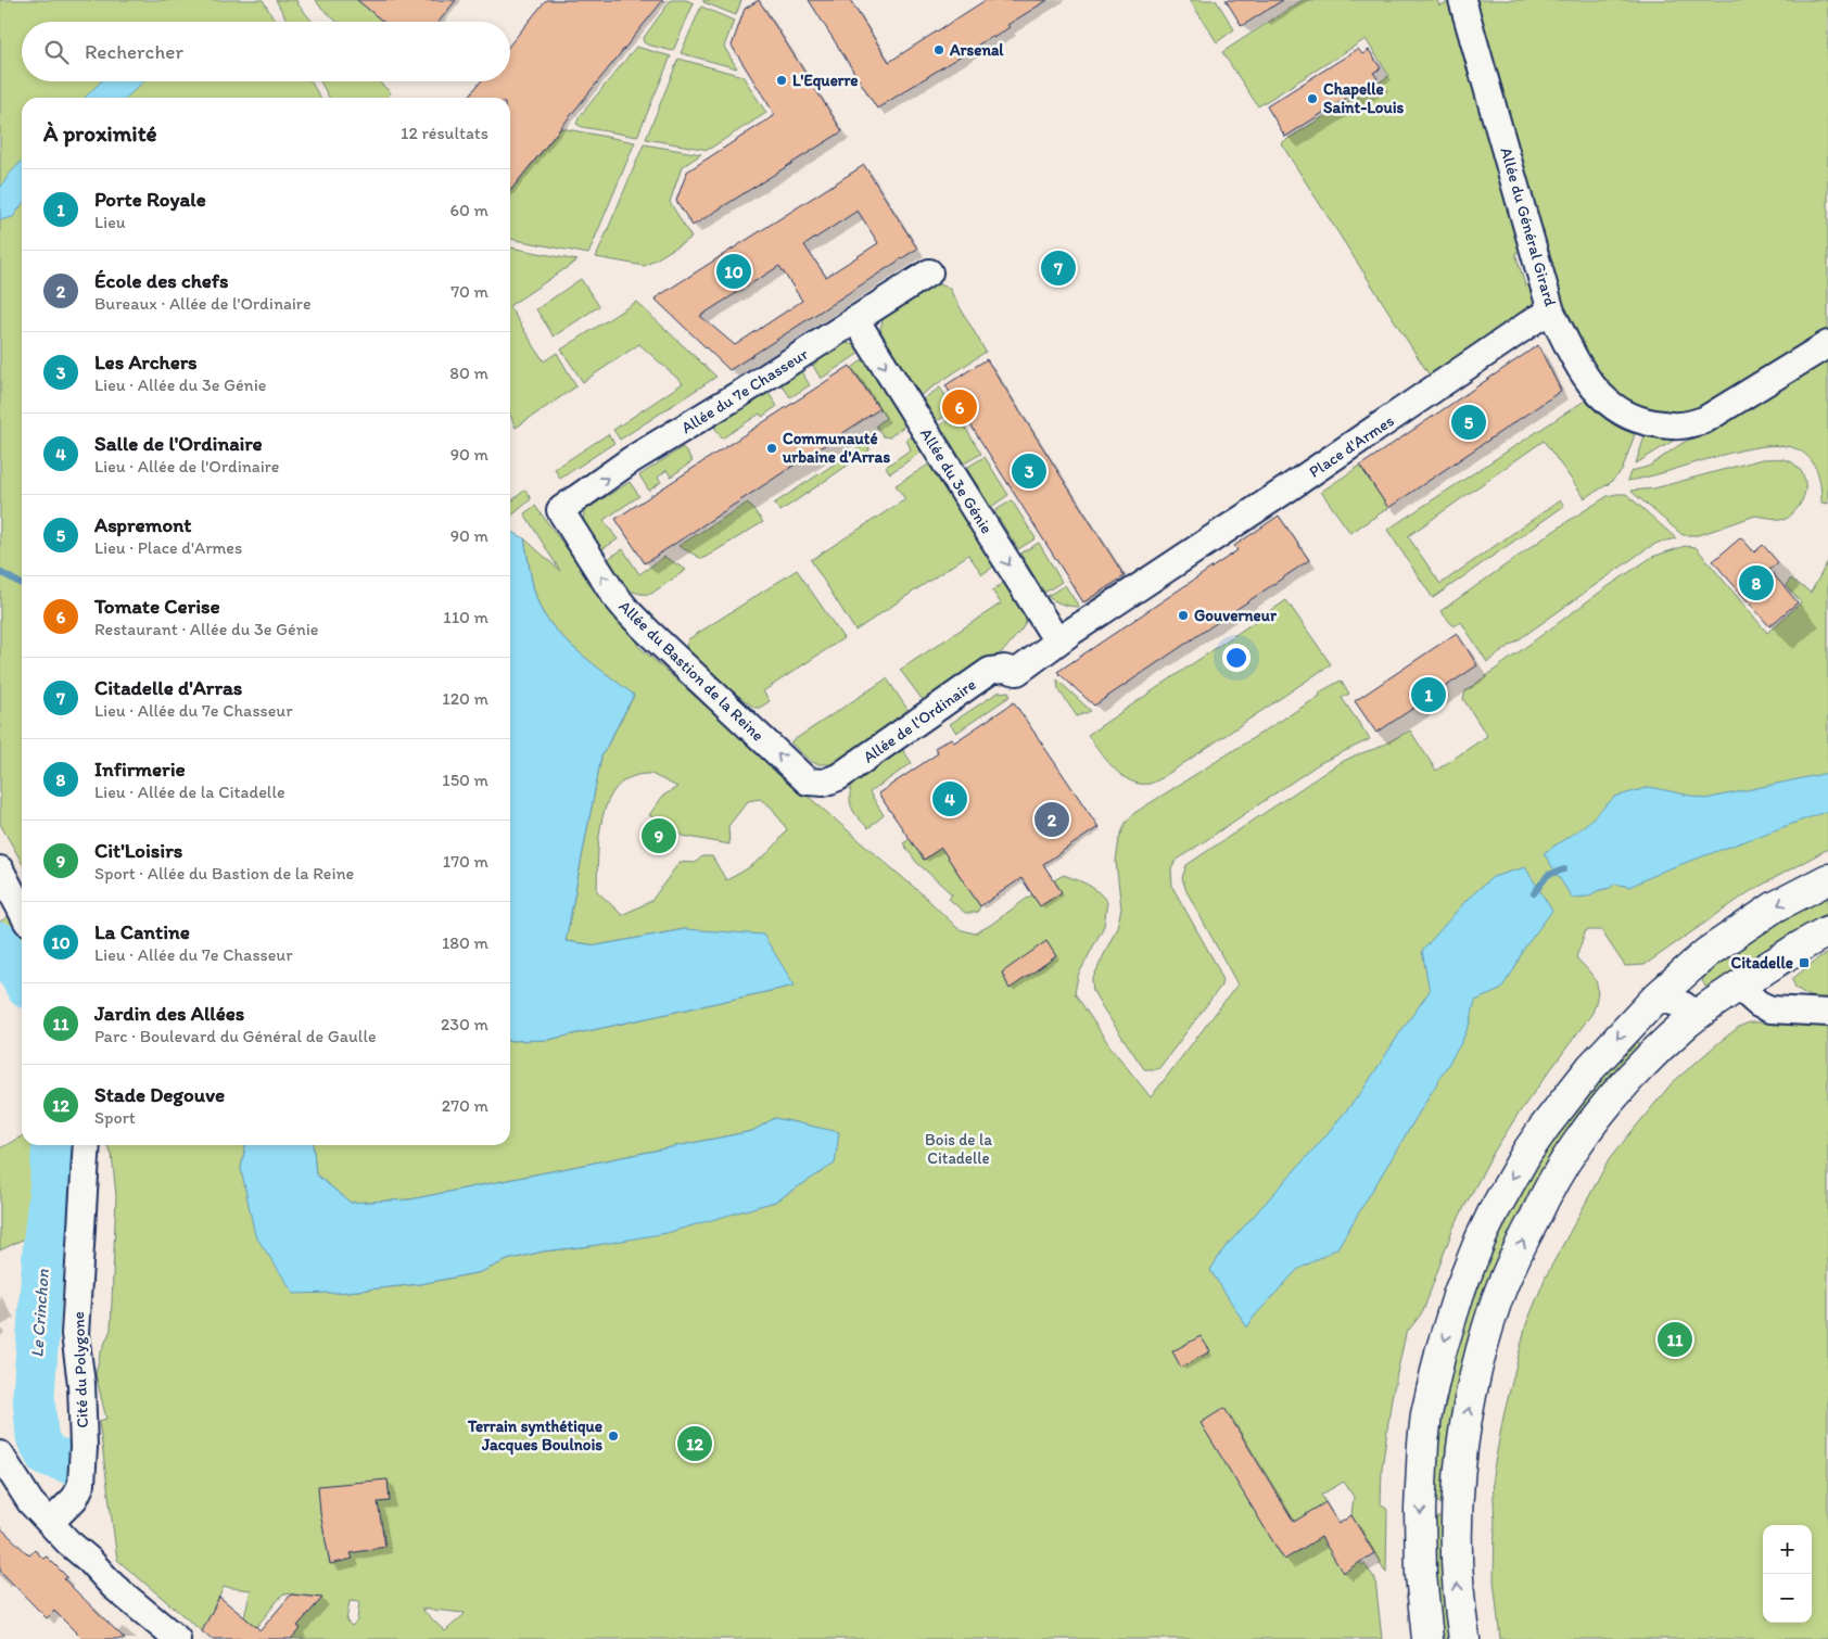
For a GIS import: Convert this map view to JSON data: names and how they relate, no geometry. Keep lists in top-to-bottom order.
{
  "streets": {
    "street": [
      "Allée du Général Girard",
      "Allée du 7e Chasseur",
      "Place d'Armes",
      "Allée du 3e Génie",
      "Allée du Bastion de la Reine",
      "Allée de l'Ordinaire",
      "Cité du Polygone"
    ]
  },
  "crossings": [
    ["Allée du Général Girard", "Place d'Armes"],
    ["Allée du 7e Chasseur", "Allée du 3e Génie"],
    ["Allée du 7e Chasseur", "Allée du Bastion de la Reine"],
    ["Place d'Armes", "Allée du 3e Génie"],
    ["Place d'Armes", "Allée de l'Ordinaire"],
    ["Allée du Bastion de la Reine", "Allée de l'Ordinaire"]
  ],
  "one_way": ["Allée du 7e Chasseur", "Allée du 3e Génie", "Allée du Bastion de la Reine"],
  "water": ["Le Crinchon"],
  "parks": ["Bois de la Citadelle"],
  "places": {
    "other": [
      "Arsenal",
      "L'Equerre",
      "Chapelle Saint-Louis",
      "Communauté urbaine d'Arras",
      "Gouverneur",
      "Terrain synthétique Jacques Boulnois"
    ],
    "transit": ["Citadelle"]
  },
  "page": {
    "search": "Rechercher",
    "heading": ["À proximité", "12 résultats"],
    "list": [
      {
        "mark": "1",
        "name": "Porte Royale",
        "note": "Lieu",
        "value": "60 m"
      },
      {
        "mark": "2",
        "name": "École des chefs",
        "note": "Bureaux · Allée de l'Ordinaire",
        "value": "70 m"
      },
      {
        "mark": "3",
        "name": "Les Archers",
        "note": "Lieu · Allée du 3e Génie",
        "value": "80 m"
      },
      {
        "mark": "4",
        "name": "Salle de l'Ordinaire",
        "note": "Lieu · Allée de l'Ordinaire",
        "value": "90 m"
      },
      {
        "mark": "5",
        "name": "Aspremont",
        "note": "Lieu · Place d'Armes",
        "value": "90 m"
      },
      {
        "mark": "6",
        "name": "Tomate Cerise",
        "note": "Restaurant · Allée du 3e Génie",
        "value": "110 m"
      },
      {
        "mark": "7",
        "name": "Citadelle d'Arras",
        "note": "Lieu · Allée du 7e Chasseur",
        "value": "120 m"
      },
      {
        "mark": "8",
        "name": "Infirmerie",
        "note": "Lieu · Allée de la Citadelle",
        "value": "150 m"
      },
      {
        "mark": "9",
        "name": "Cit'Loisirs",
        "note": "Sport · Allée du Bastion de la Reine",
        "value": "170 m"
      },
      {
        "mark": "10",
        "name": "La Cantine",
        "note": "Lieu · Allée du 7e Chasseur",
        "value": "180 m"
      },
      {
        "mark": "11",
        "name": "Jardin des Allées",
        "note": "Parc · Boulevard du Général de Gaulle",
        "value": "230 m"
      },
      {
        "mark": "12",
        "name": "Stade Degouve",
        "note": "Sport",
        "value": "270 m"
      }
    ],
    "pins": [
      "7",
      "10",
      "6",
      "5",
      "3",
      "8",
      "1",
      "4",
      "2",
      "9",
      "11",
      "12"
    ],
    "map_buttons": ["+", "−"]
  }
}
